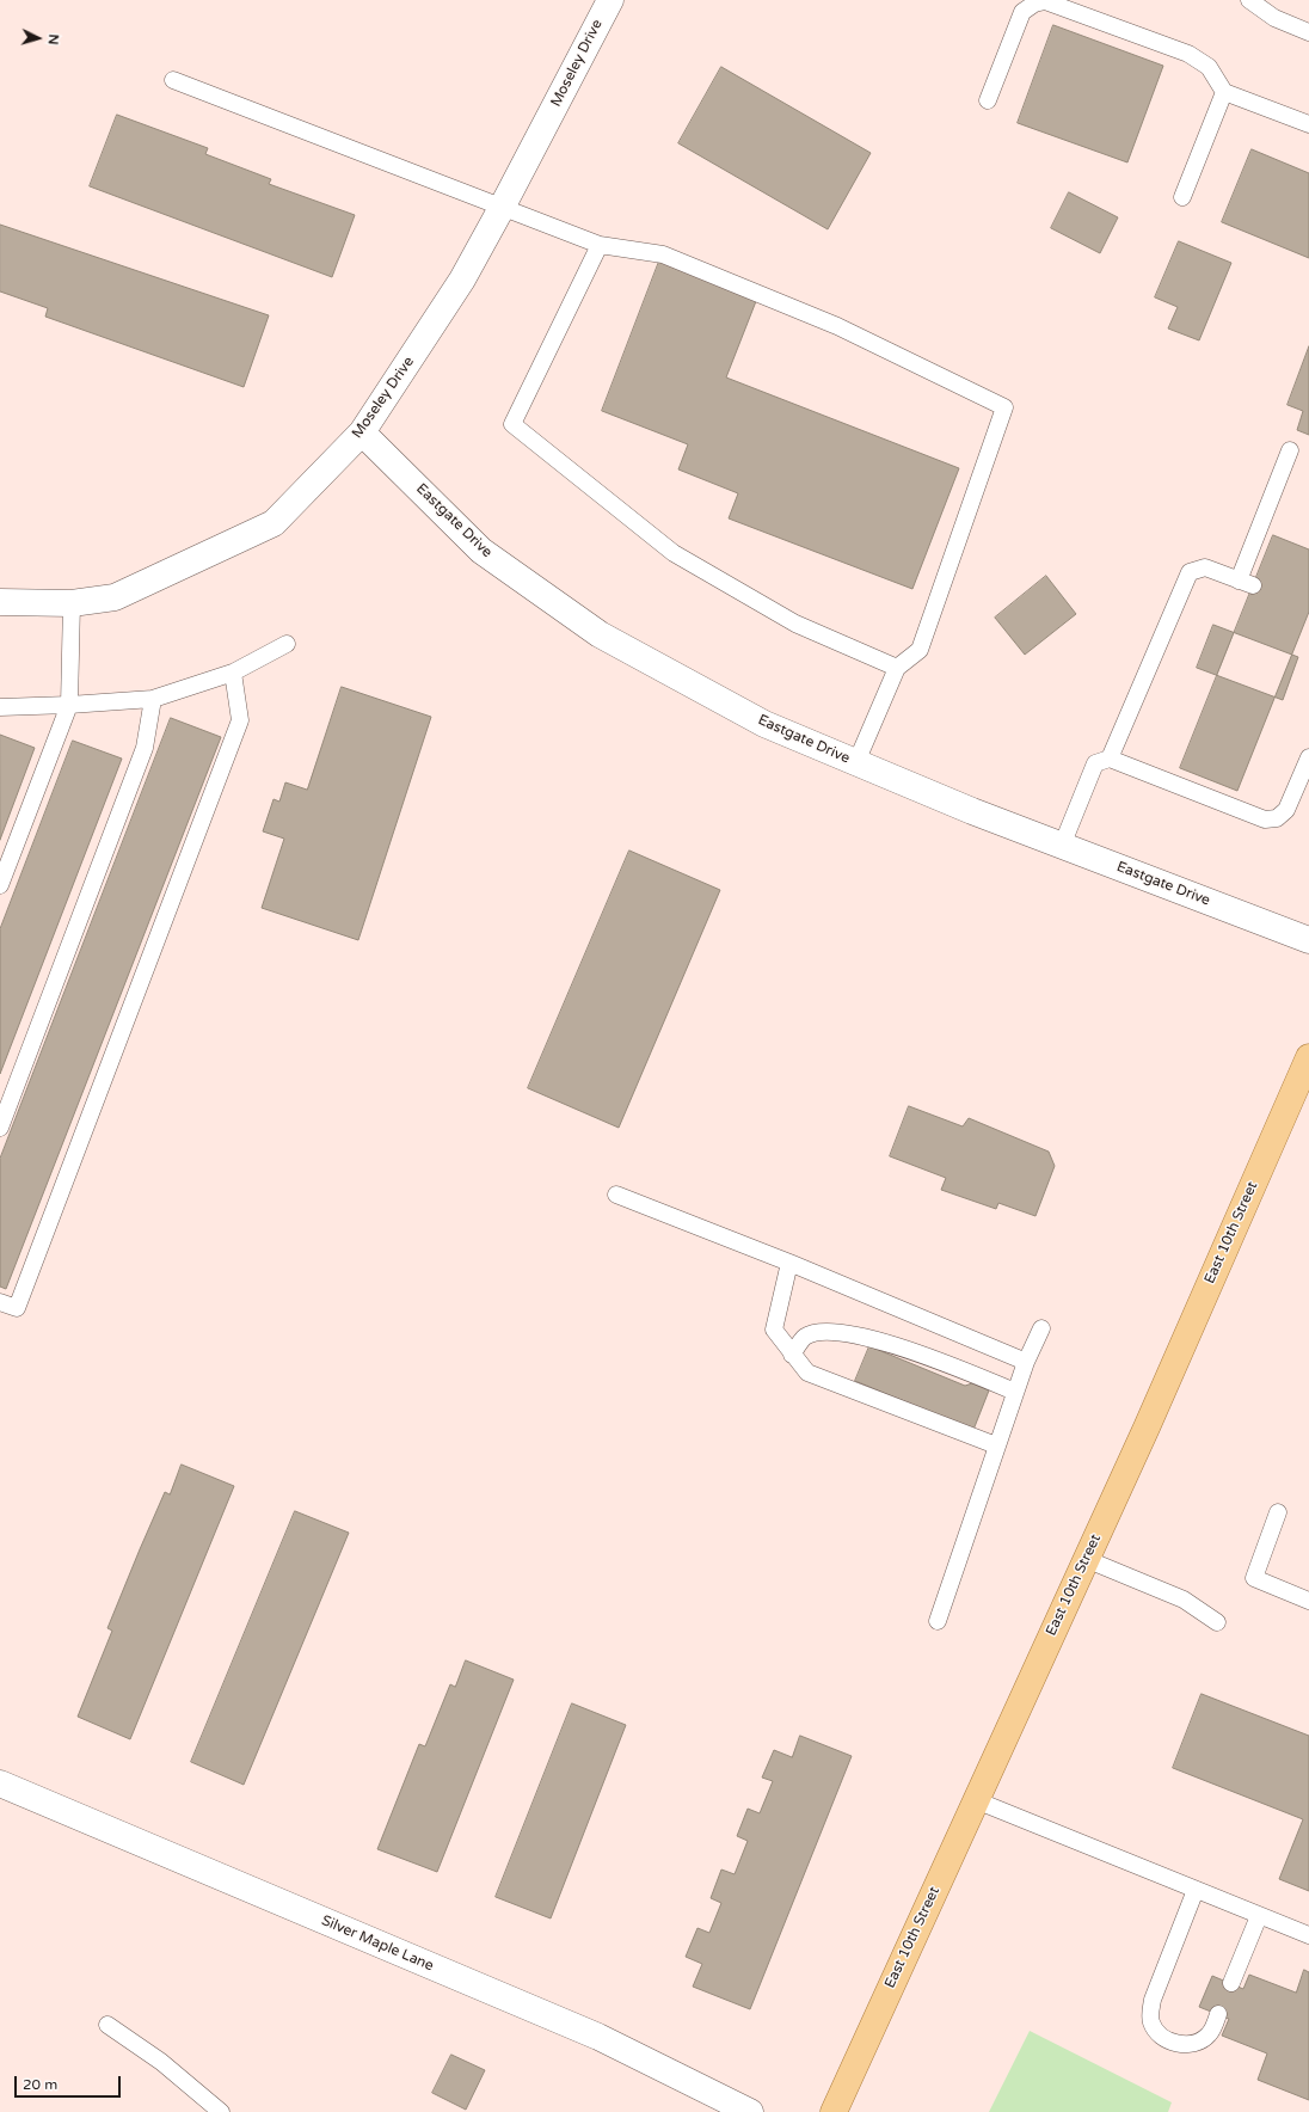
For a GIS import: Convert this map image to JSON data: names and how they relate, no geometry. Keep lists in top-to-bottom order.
{
  "streets": {
    "main road": ["East 10th Street"],
    "street": ["Moseley Drive", "Eastgate Drive", "Silver Maple Lane"]
  },
  "crossings": [
    ["Moseley Drive", "Eastgate Drive"]
  ],
  "scale_bar": "20 m",
  "north": "right"
}
